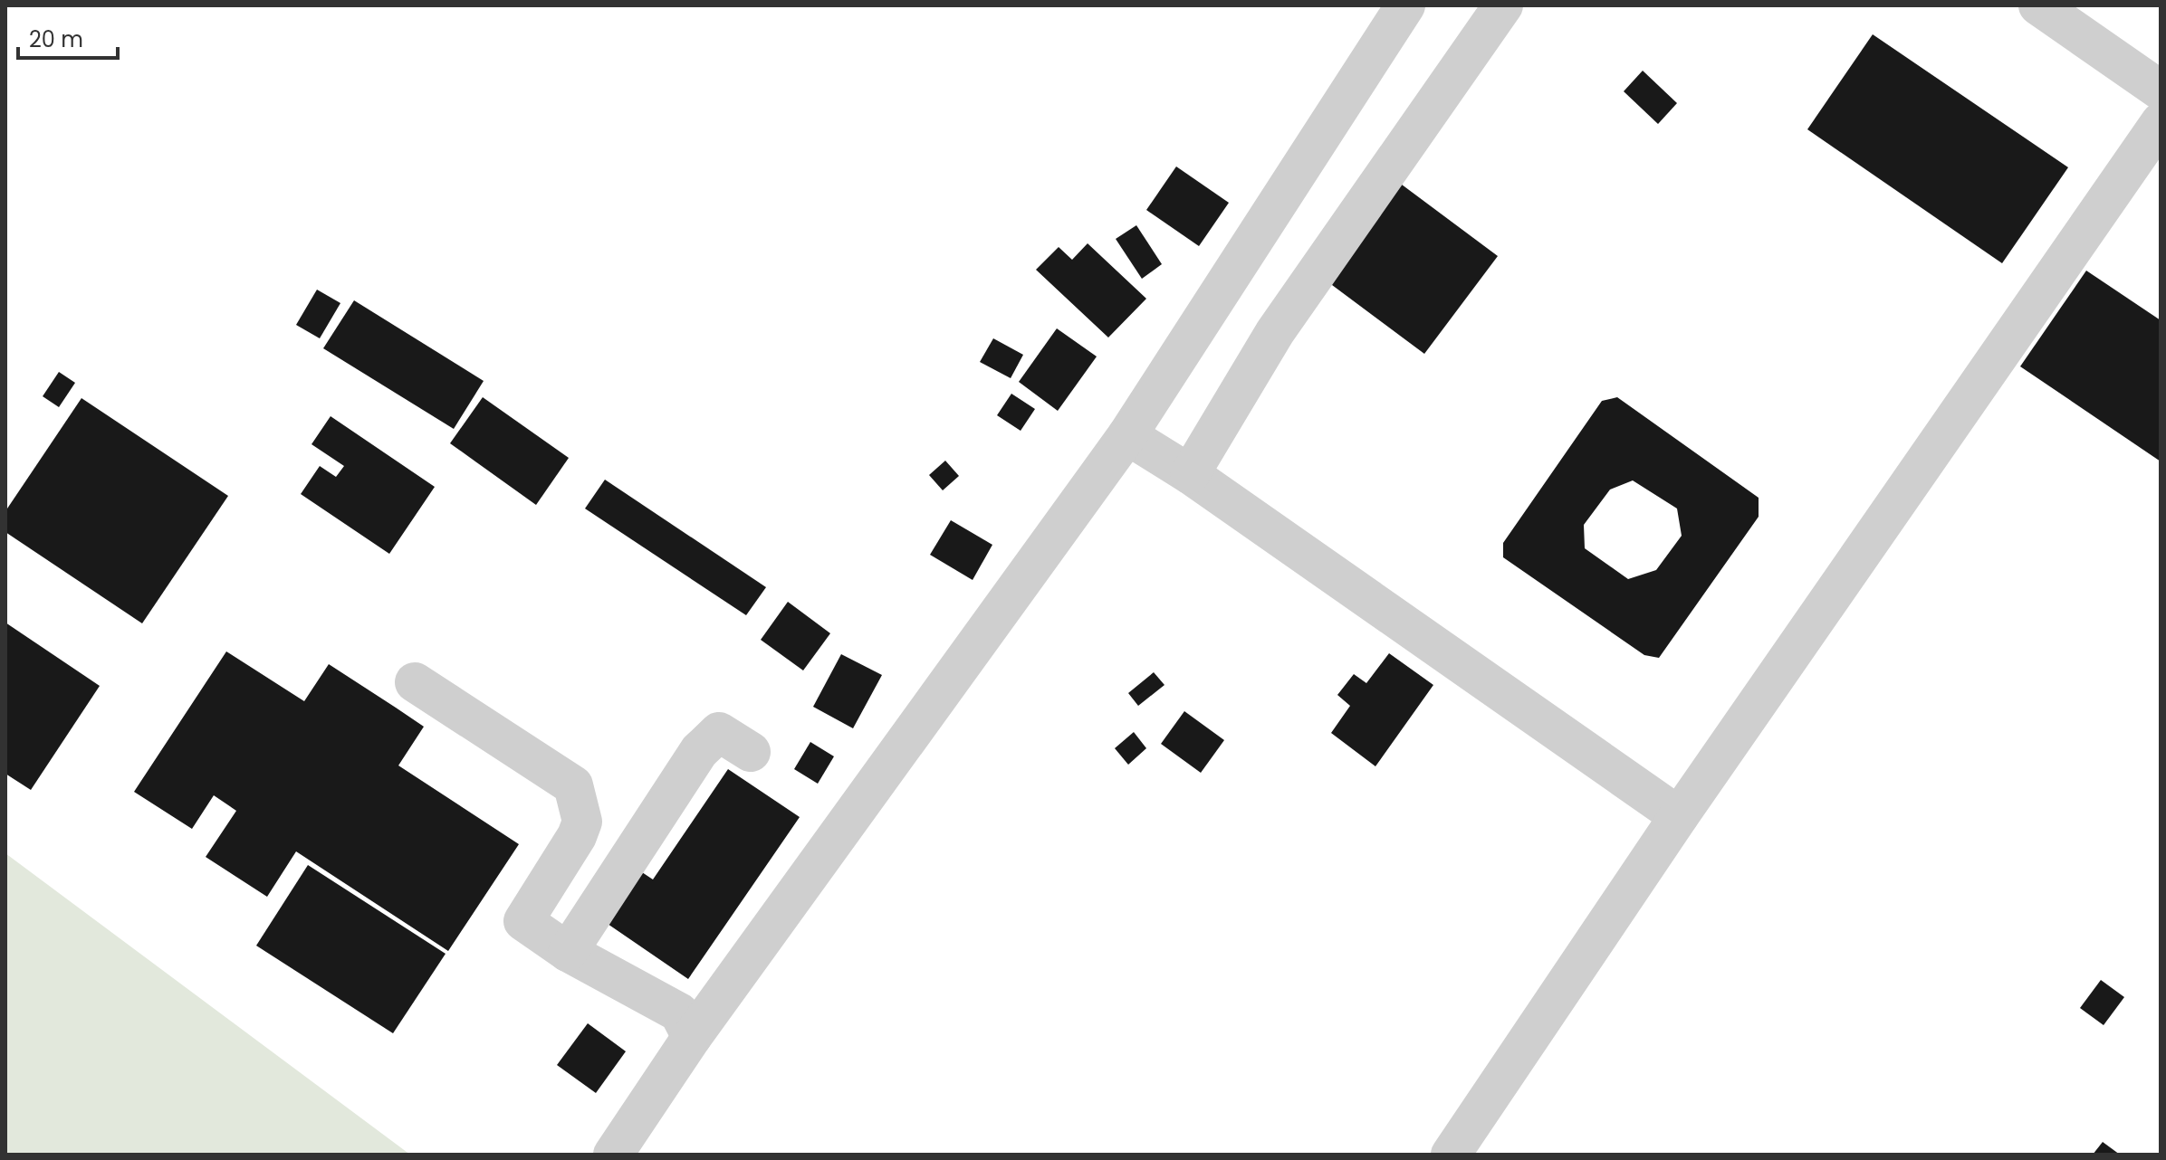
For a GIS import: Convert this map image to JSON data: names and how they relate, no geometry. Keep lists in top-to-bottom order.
{
  "scale_bar": "20 m"
}
